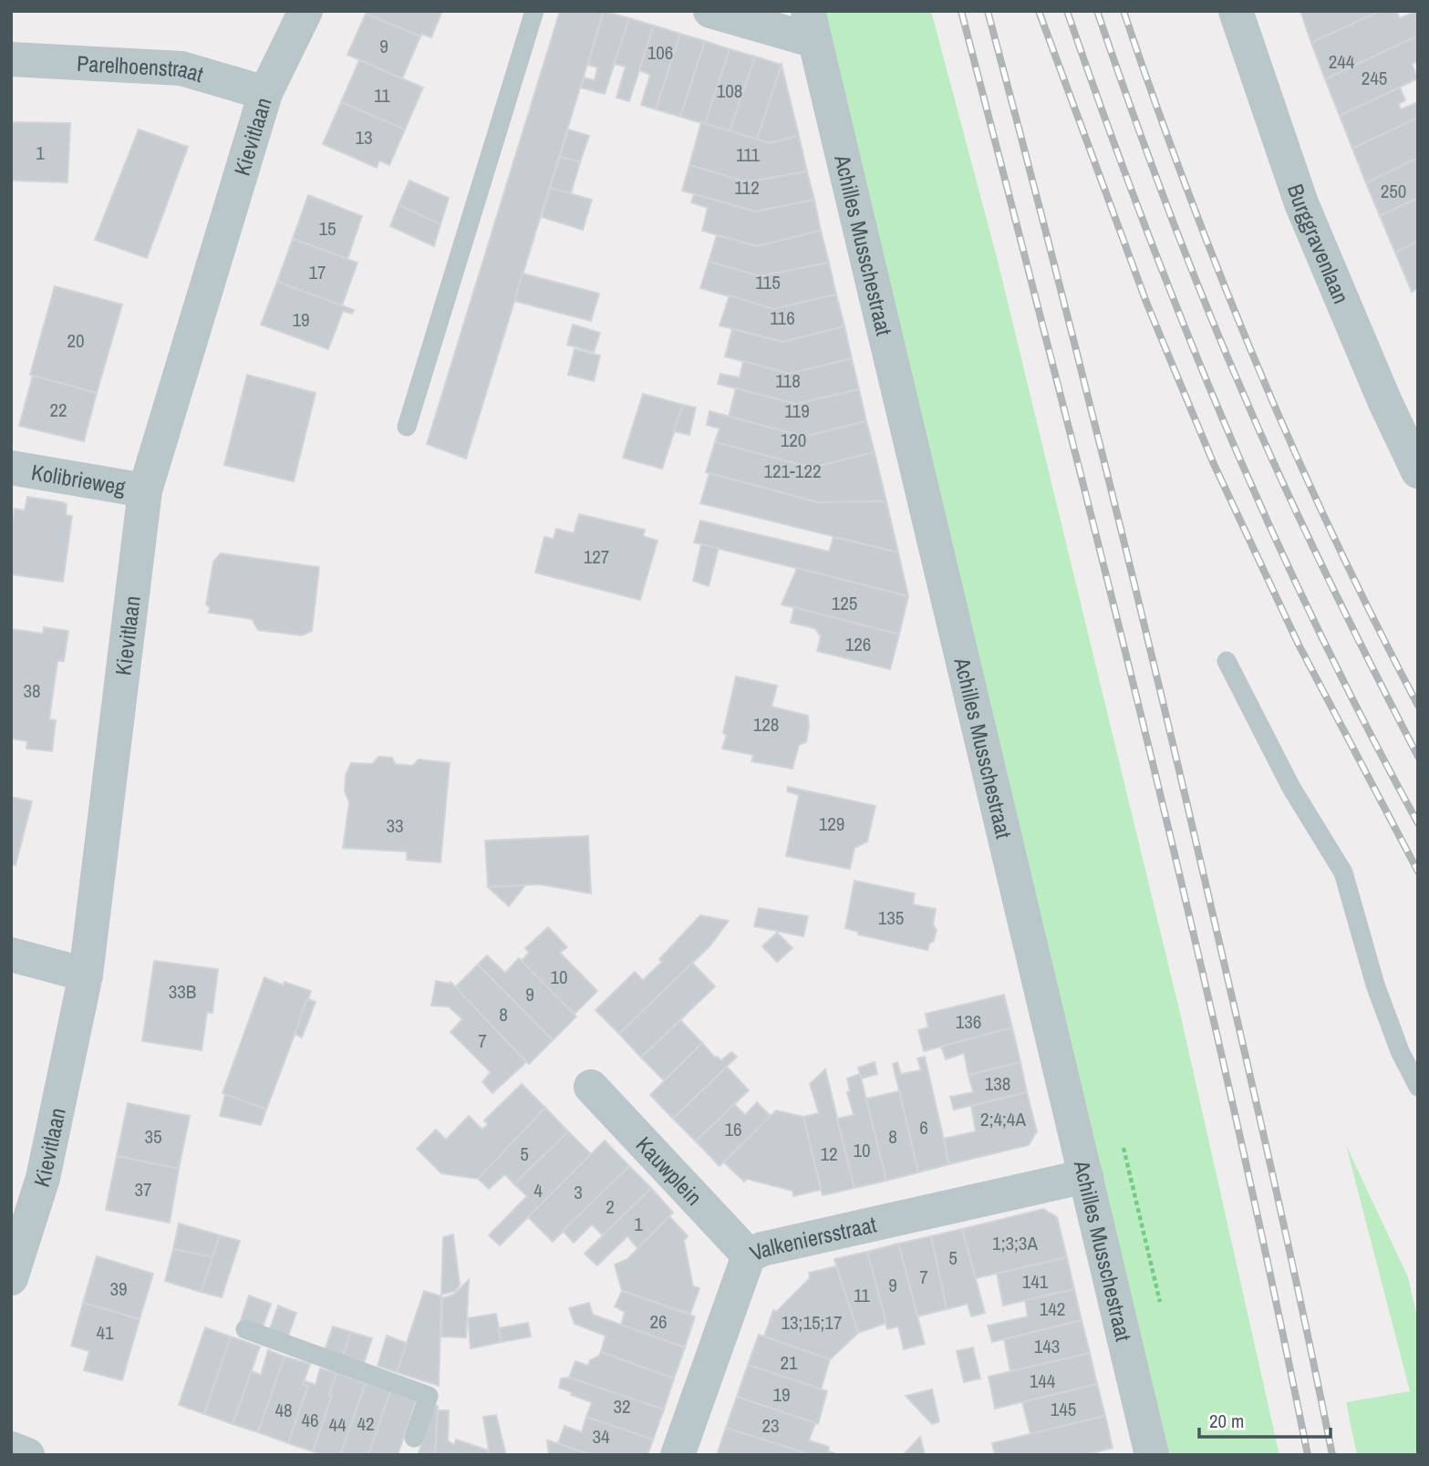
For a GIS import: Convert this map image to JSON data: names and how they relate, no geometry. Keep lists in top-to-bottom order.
{
  "streets": {
    "street": [
      "Parelhoenstraat",
      "Kievitlaan",
      "Burggravenlaan",
      "Achilles Musschestraat",
      "Kolibrieweg",
      "Kauwplein",
      "Valkeniersstraat"
    ]
  },
  "crossings": [
    ["Parelhoenstraat", "Kievitlaan"],
    ["Kievitlaan", "Kolibrieweg"],
    ["Achilles Musschestraat", "Valkeniersstraat"],
    ["Kauwplein", "Valkeniersstraat"]
  ],
  "house_numbers": [
    "9",
    "106",
    "244",
    "245",
    "108",
    "11",
    "13",
    "1",
    "111",
    "112",
    "250",
    "15",
    "17",
    "115",
    "116",
    "19",
    "20",
    "118",
    "22",
    "119",
    "120",
    "121-122",
    "127",
    "125",
    "126",
    "38",
    "128",
    "129",
    "33",
    "135",
    "10",
    "33B",
    "9",
    "8",
    "136",
    "7",
    "138",
    "2;4;4A",
    "6",
    "16",
    "35",
    "8",
    "10",
    "5",
    "12",
    "37",
    "4",
    "3",
    "2",
    "1",
    "1;3;3A",
    "5",
    "7",
    "141",
    "9",
    "39",
    "11",
    "142",
    "26",
    "13;15;17",
    "41",
    "143",
    "21",
    "144",
    "19",
    "32",
    "145",
    "48",
    "46",
    "42",
    "44",
    "23",
    "34"
  ],
  "scale_bar": "20 m"
}
